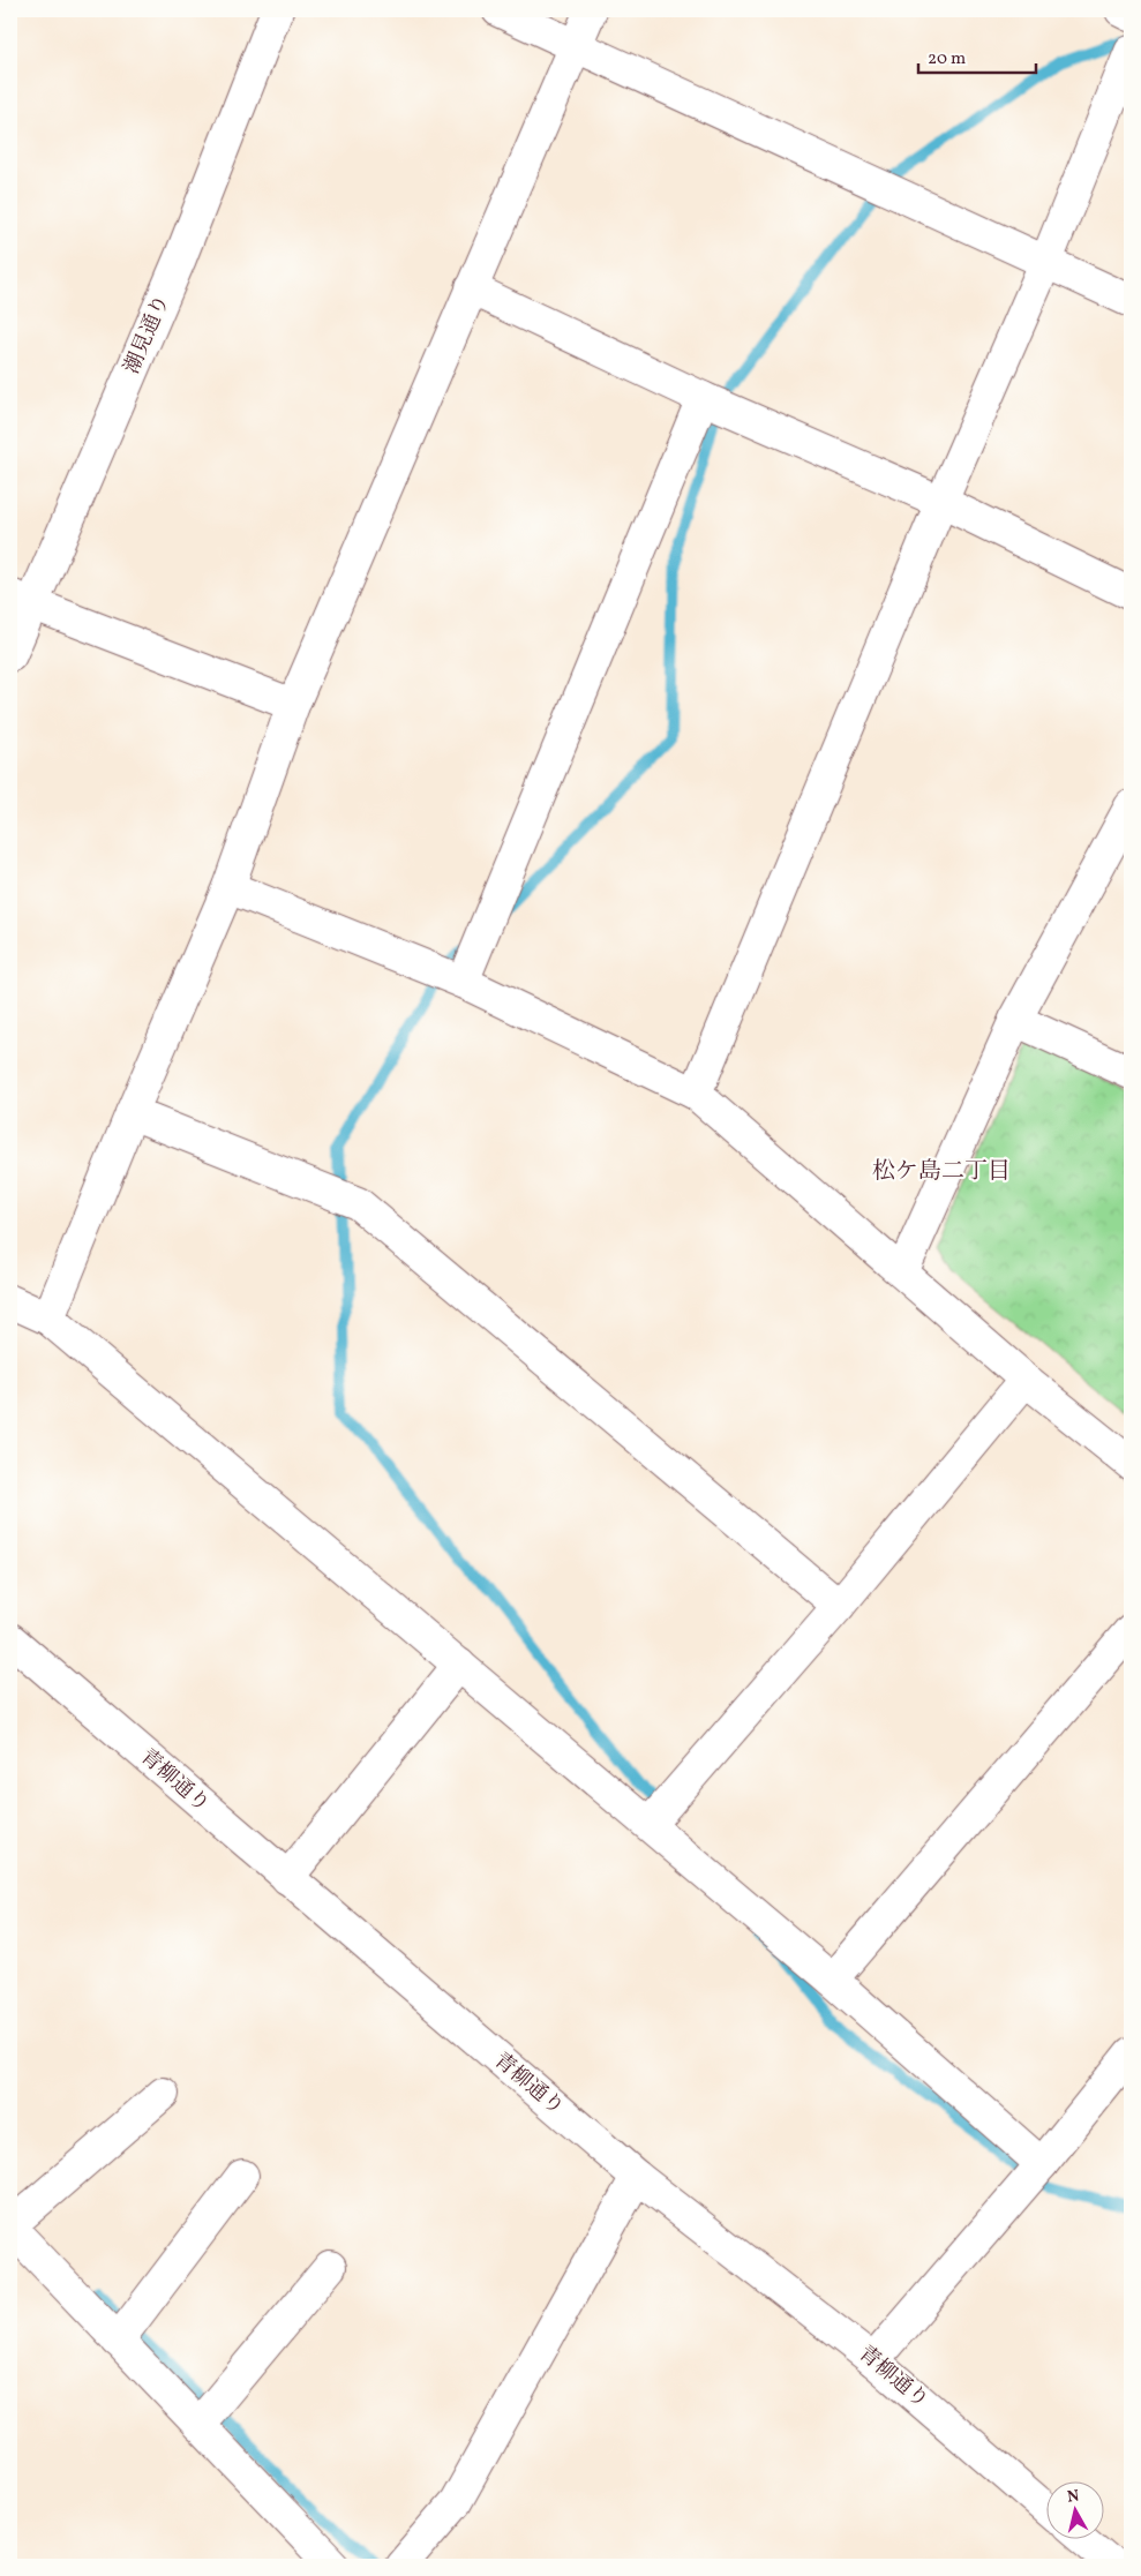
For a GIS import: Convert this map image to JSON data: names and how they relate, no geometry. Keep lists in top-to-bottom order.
{
  "streets": {
    "street": ["潮見通り", "青柳通り"]
  },
  "districts": ["松ケ島二丁目"],
  "scale_bar": "20 m",
  "north": "top"
}
